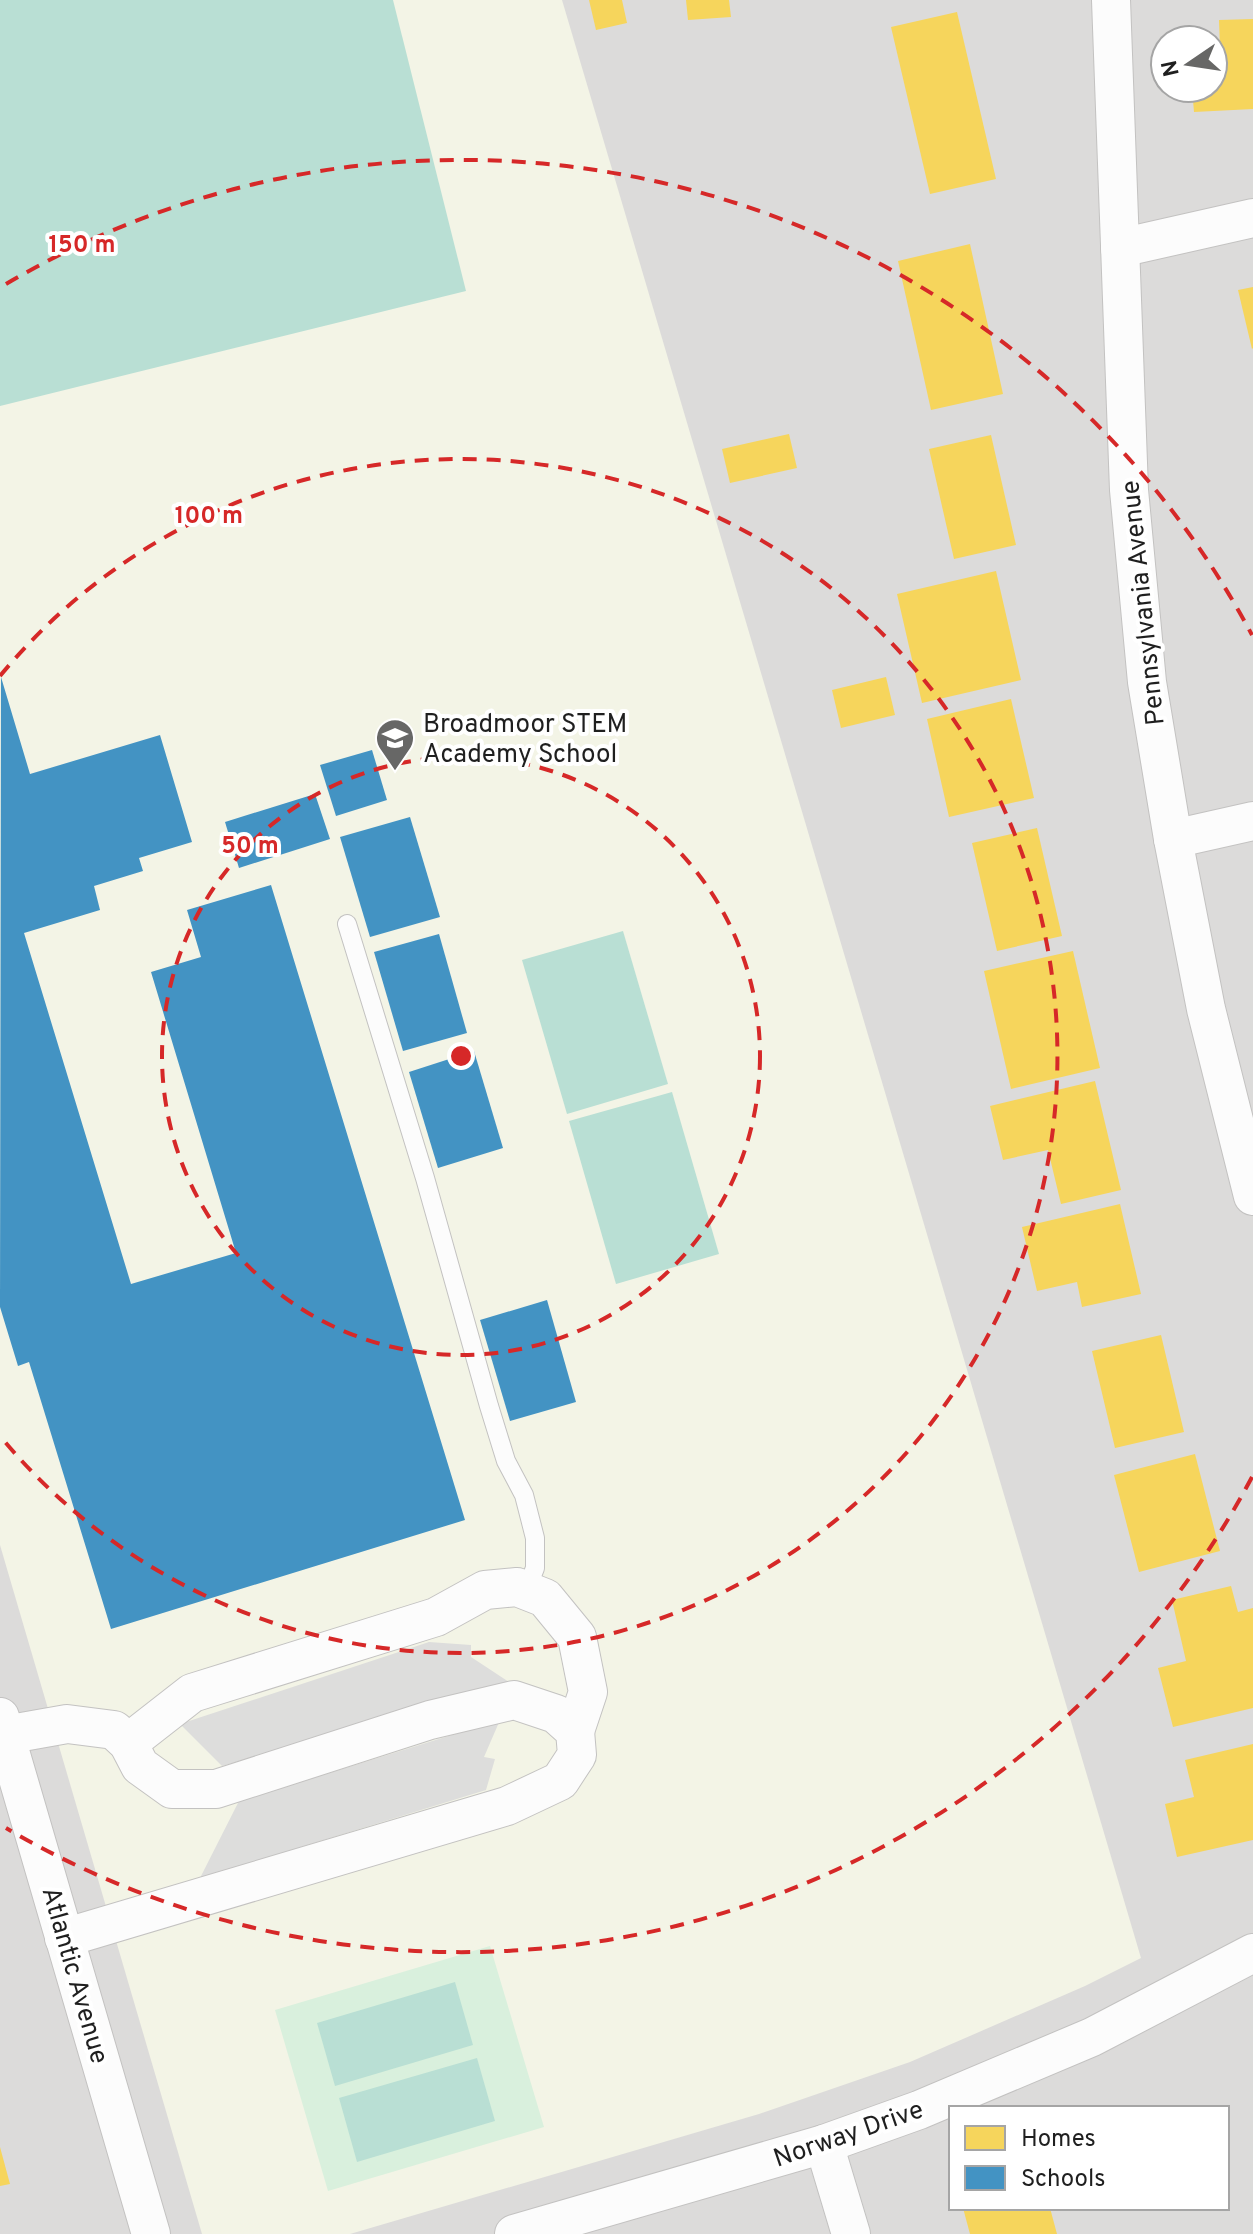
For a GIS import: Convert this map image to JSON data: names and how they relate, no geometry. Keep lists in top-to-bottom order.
{
  "streets": {
    "street": ["Pennsylvania Avenue", "Atlantic Avenue", "Norway Drive"]
  },
  "places": {
    "school or university": ["Broadmoor STEM Academy School"]
  },
  "legend": ["Homes", "Schools"],
  "north": "left",
  "rings": ["150 m", "100 m", "50 m"]
}
